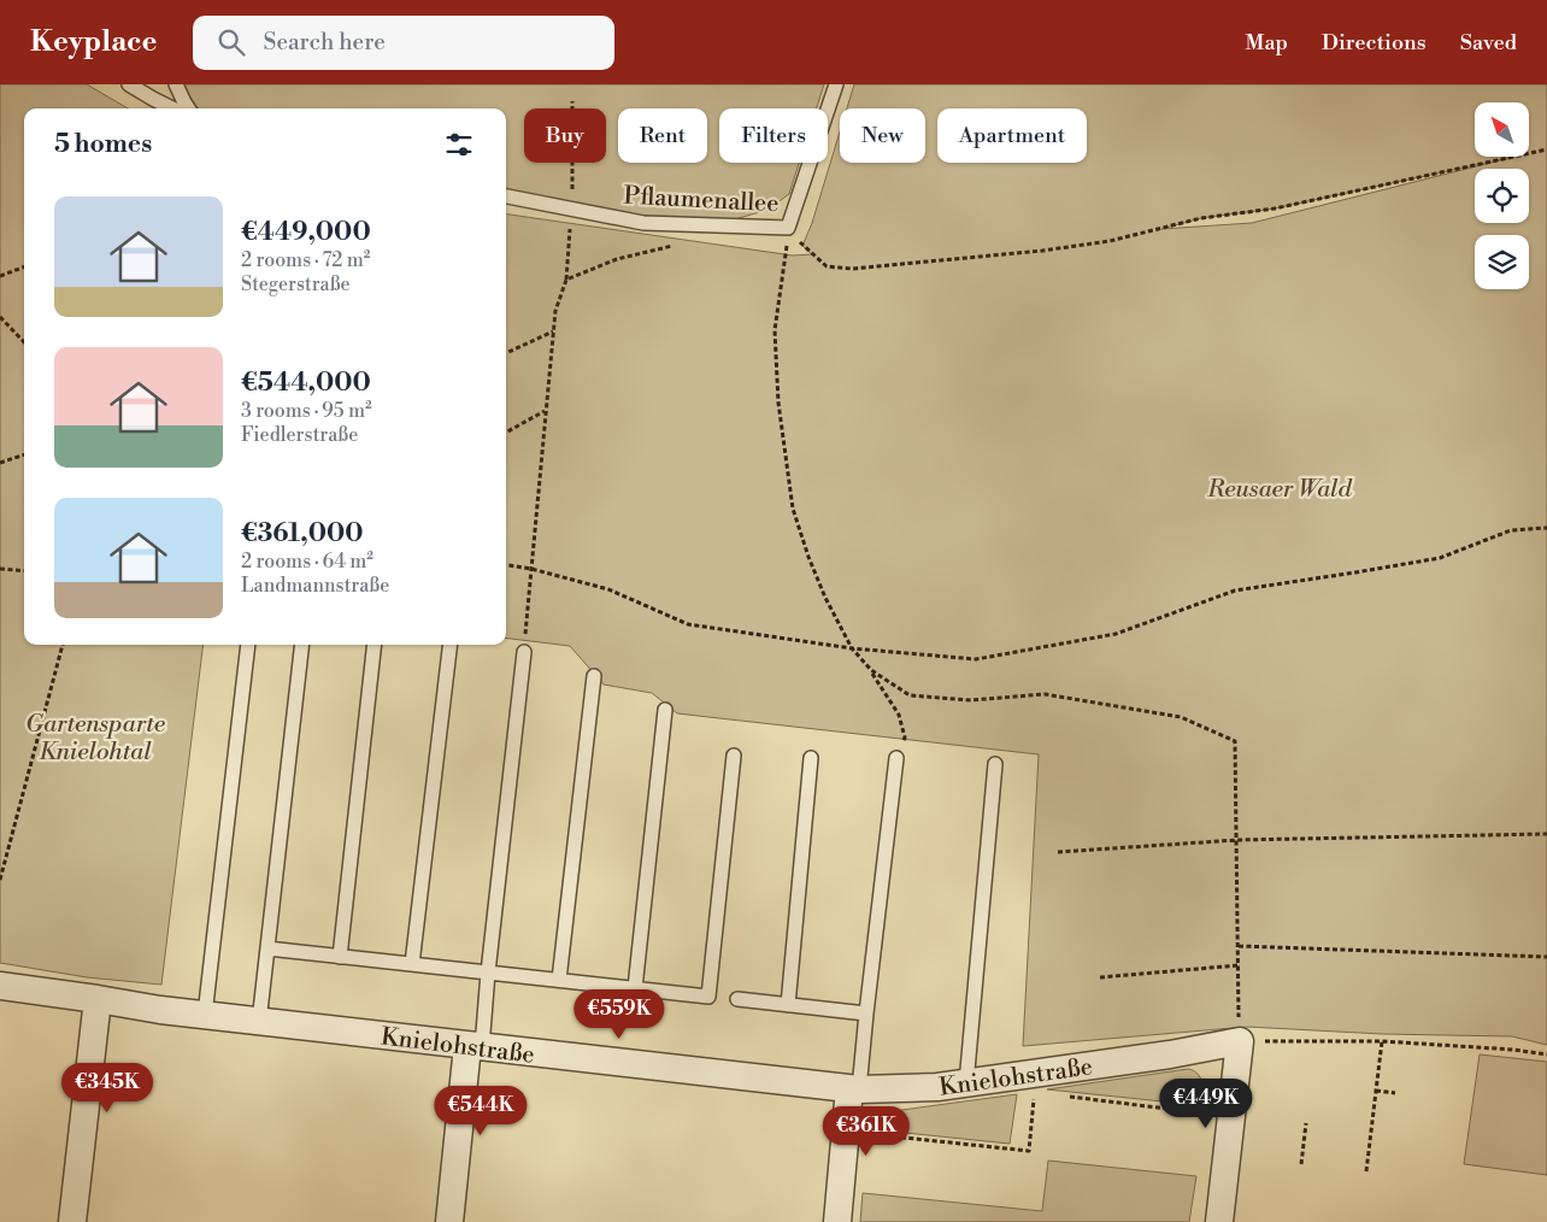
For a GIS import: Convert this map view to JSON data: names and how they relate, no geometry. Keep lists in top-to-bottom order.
{
  "streets": {
    "street": ["Knielohstraße"],
    "lane": ["Pflaumenallee"]
  },
  "parks": ["Reusaer Wald", "Gartensparte Knielohtal"],
  "north": "top left",
  "page": {
    "header": "Keyplace",
    "search": "Search here",
    "nav": ["Map", "Directions", "Saved"],
    "chip": [
      "Buy",
      "Rent",
      "Filters",
      "New",
      "Apartment"
    ],
    "heading": "5 homes",
    "list": [
      {
        "name": "€449,000",
        "note": "2 rooms · 72 m² · Stegerstraße"
      },
      {
        "name": "€544,000",
        "note": "3 rooms · 95 m² · Fiedlerstraße"
      },
      {
        "name": "€361,000",
        "note": "2 rooms · 64 m² · Landmannstraße"
      }
    ],
    "price": [
      "€559K",
      "€345K",
      "€449K",
      "€544K",
      "€361K"
    ]
  }
}
